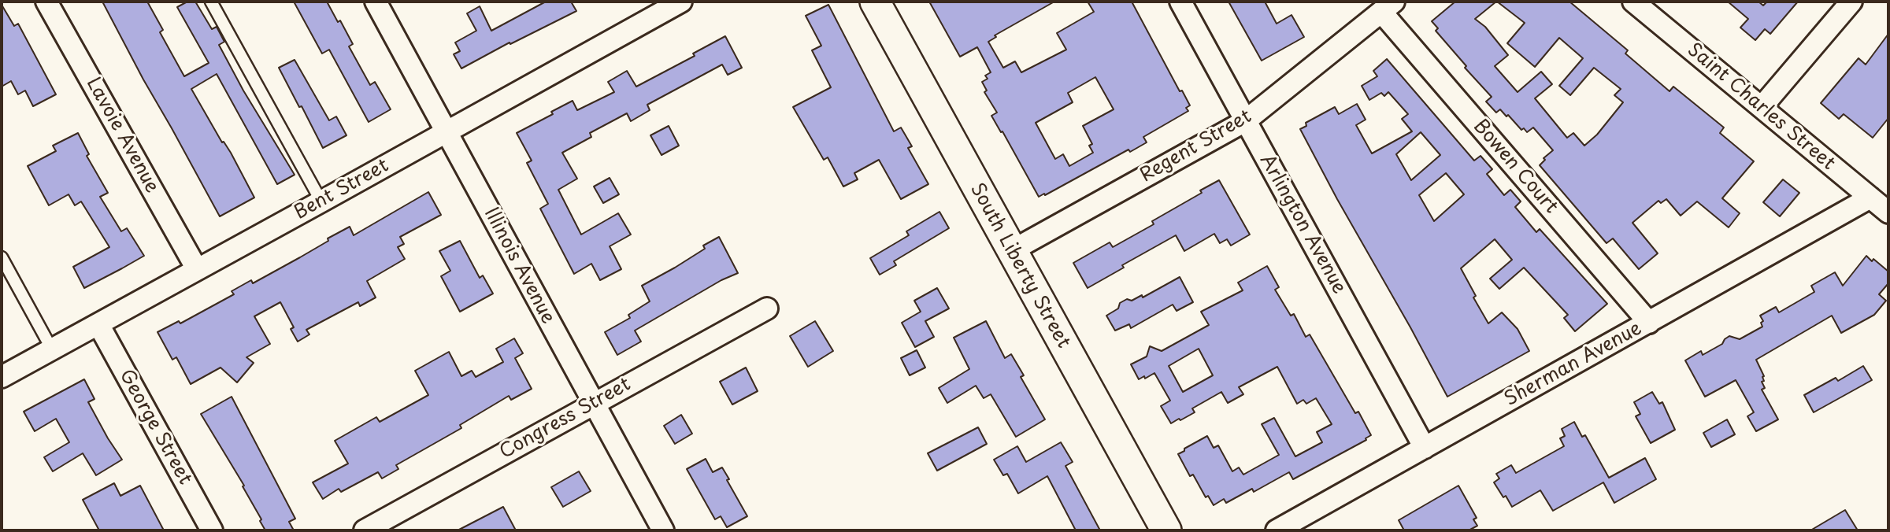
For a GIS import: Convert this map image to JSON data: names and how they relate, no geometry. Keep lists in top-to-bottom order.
{
  "streets": {
    "main road": ["South Liberty Street"],
    "street": [
      "Saint Charles Street",
      "Lavoie Avenue",
      "Regent Street",
      "Bowen Court",
      "Bent Street",
      "Arlington Avenue",
      "Illinois Avenue",
      "Sherman Avenue",
      "Congress Street",
      "George Street"
    ]
  },
  "crossings": [
    ["Saint Charles Street", "Sherman Avenue"],
    ["Lavoie Avenue", "Bent Street"],
    ["Regent Street", "Bowen Court"],
    ["Regent Street", "Arlington Avenue"],
    ["Regent Street", "South Liberty Street"],
    ["Bowen Court", "Sherman Avenue"],
    ["Bent Street", "Illinois Avenue"],
    ["Bent Street", "George Street"],
    ["Arlington Avenue", "Sherman Avenue"],
    ["Illinois Avenue", "Congress Street"]
  ]
}
